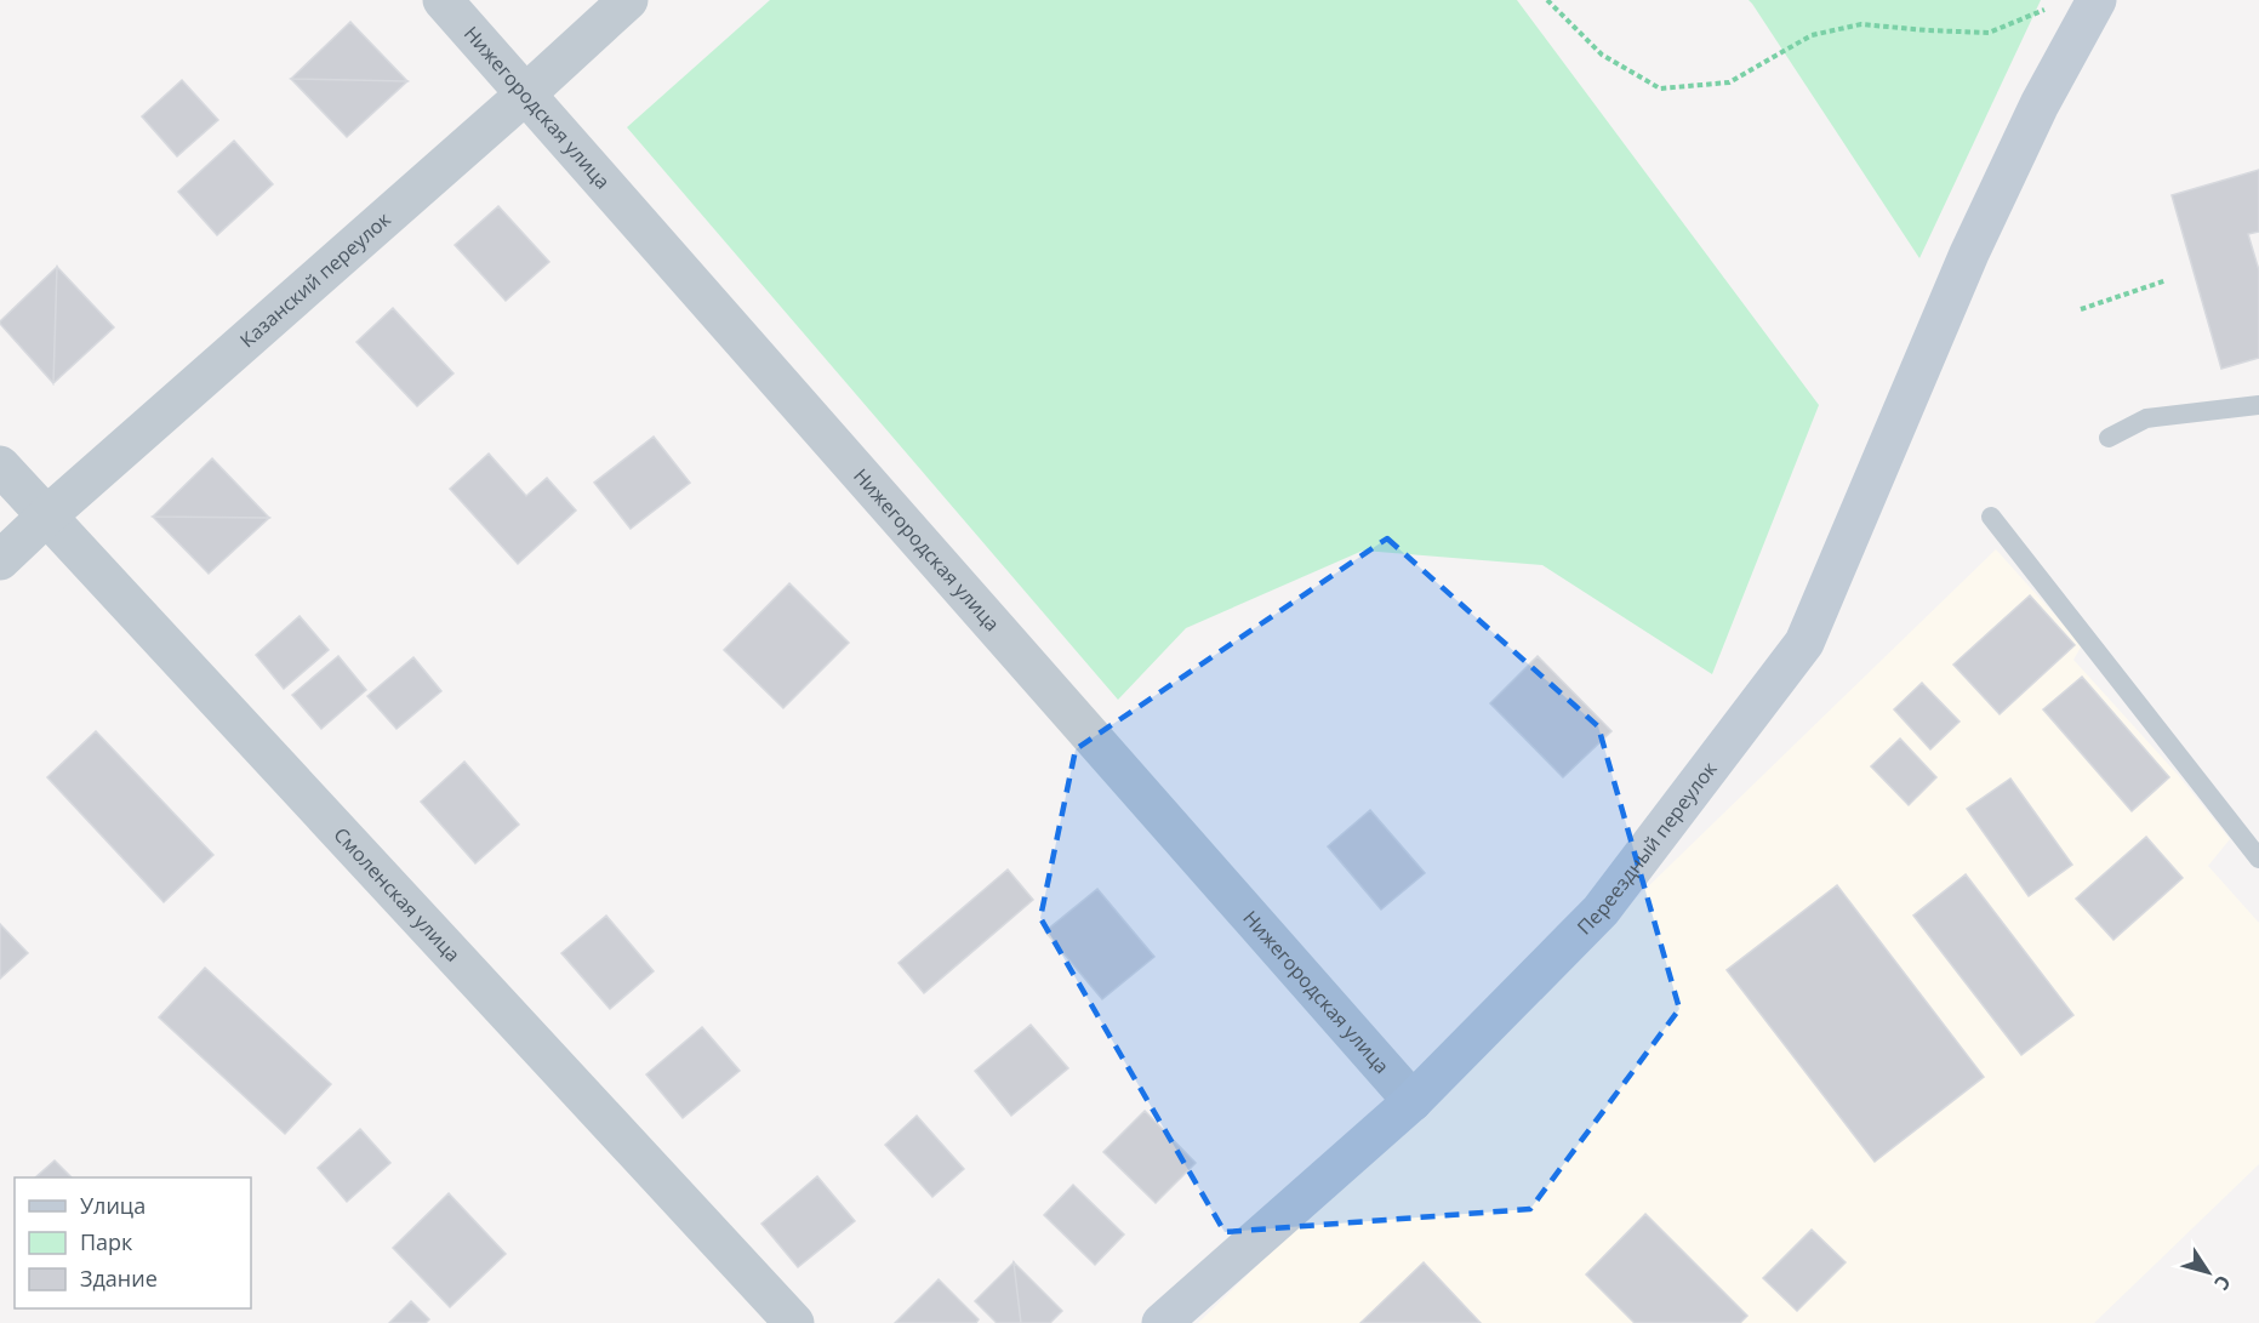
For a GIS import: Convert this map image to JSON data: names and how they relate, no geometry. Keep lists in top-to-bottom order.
{
  "streets": {
    "street": [
      "Нижегородская улица",
      "Казанский переулок",
      "Переездный переулок",
      "Смоленская улица"
    ]
  },
  "crossings": [
    ["Нижегородская улица", "Казанский переулок"],
    ["Нижегородская улица", "Переездный переулок"],
    ["Казанский переулок", "Смоленская улица"]
  ],
  "legend": ["Улица", "Парк", "Здание"],
  "north": "bottom right"
}
